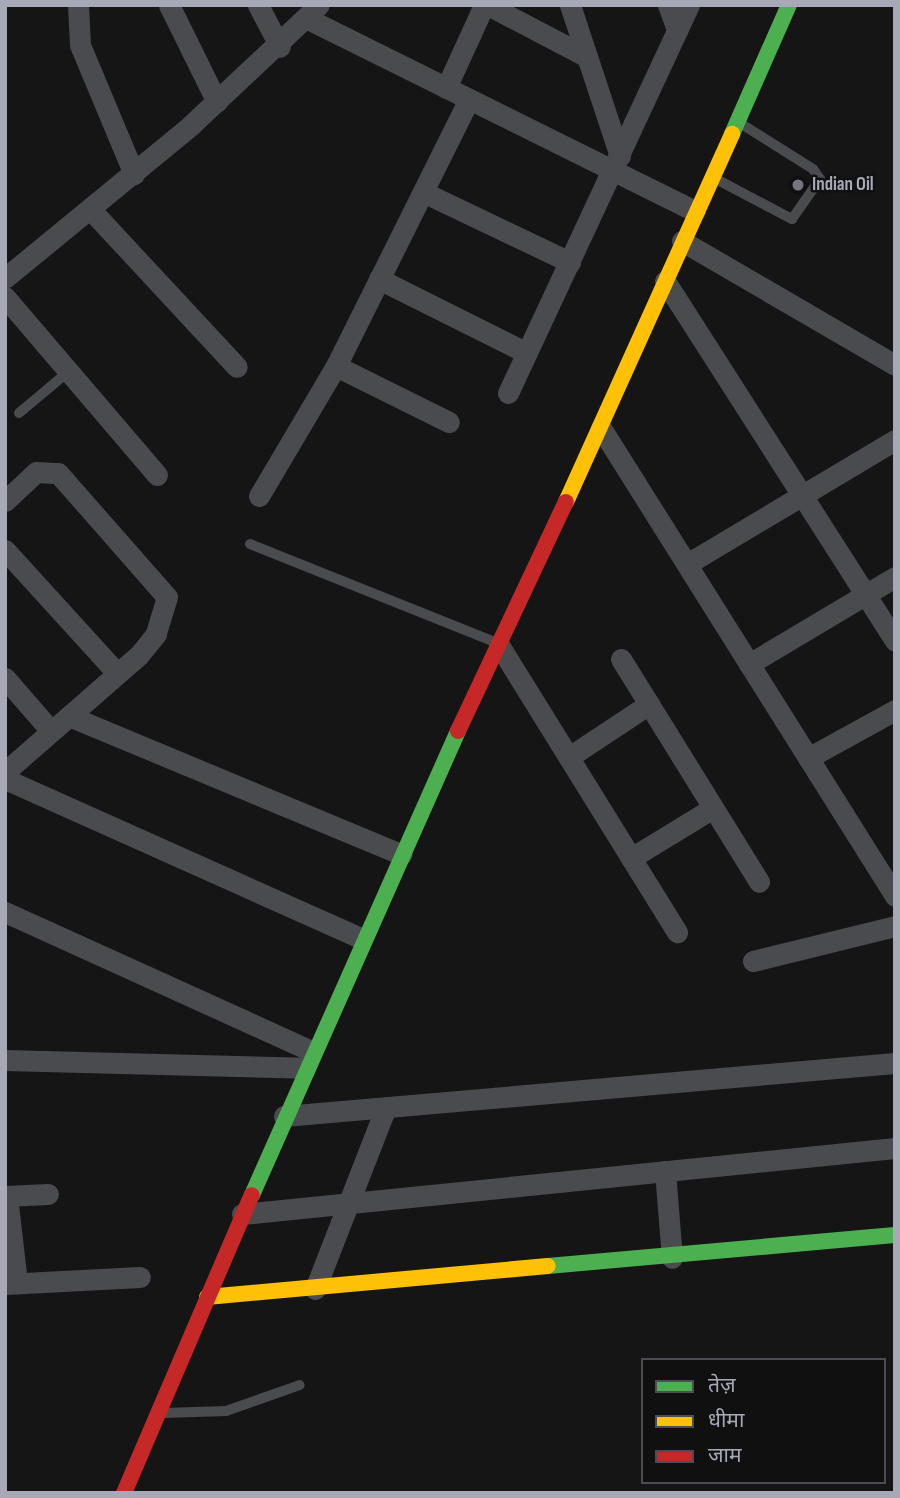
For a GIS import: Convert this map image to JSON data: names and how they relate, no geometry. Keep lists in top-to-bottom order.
{
  "places": ["Indian Oil"],
  "legend": ["तेज़", "धीमा", "जाम"]
}
